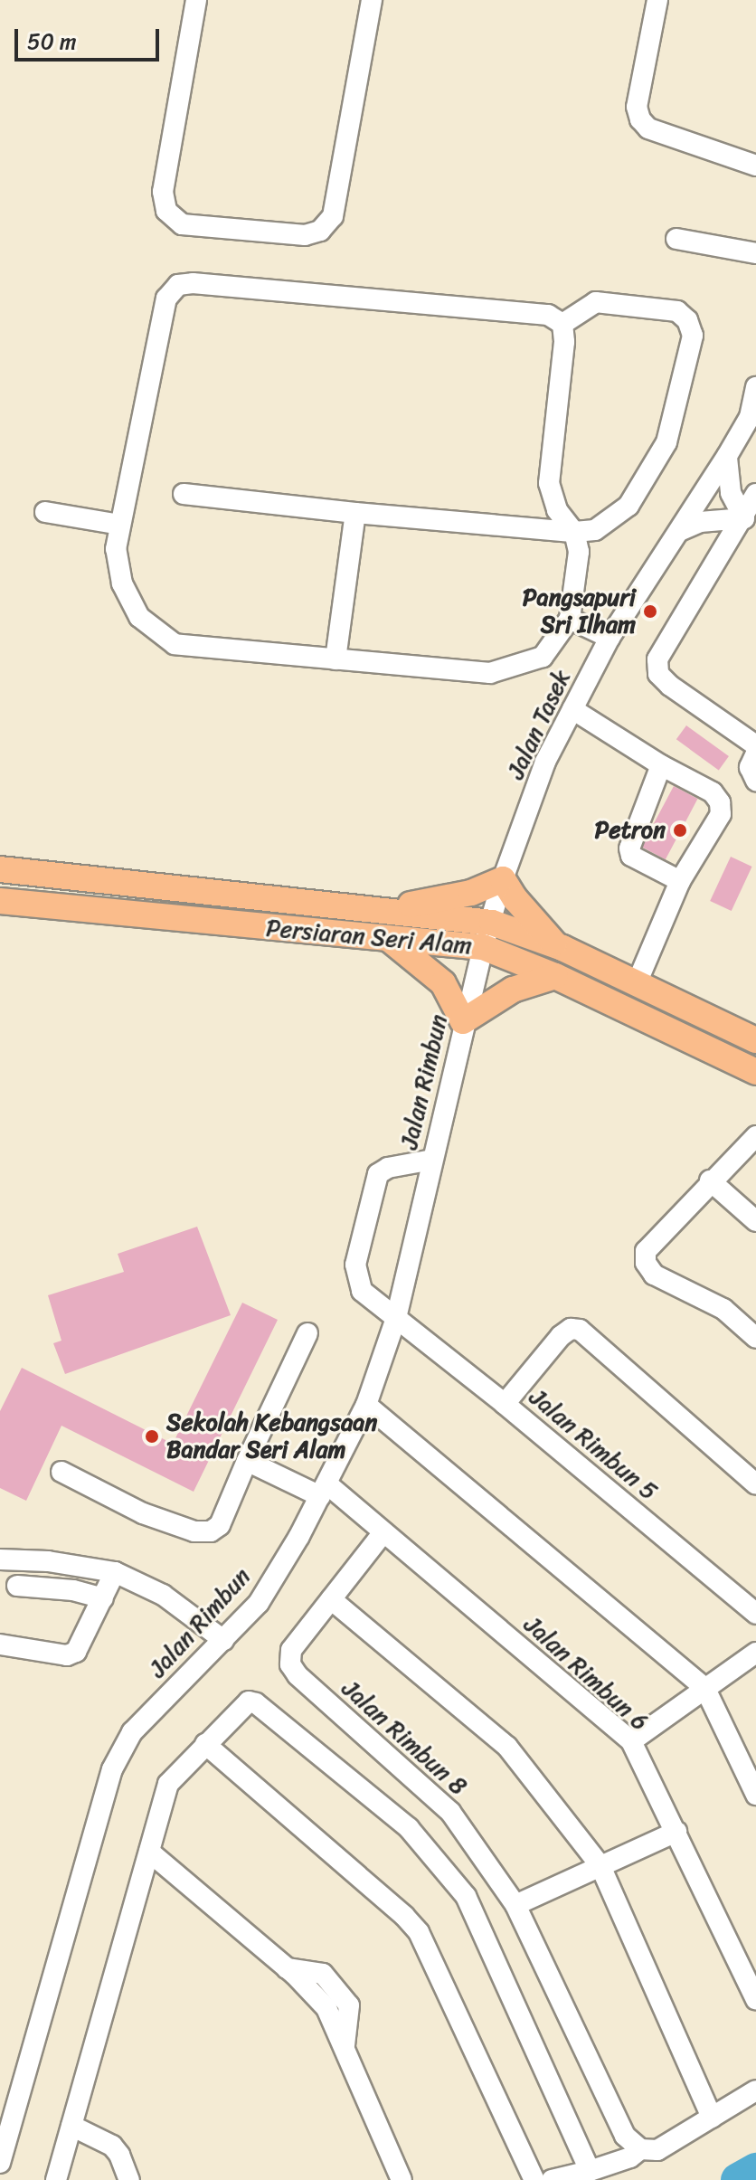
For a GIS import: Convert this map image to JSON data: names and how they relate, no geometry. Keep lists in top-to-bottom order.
{
  "streets": {
    "main road": ["Persiaran Seri Alam"],
    "street": [
      "Jalan Tasek",
      "Jalan Rimbun",
      "Jalan Rimbun 5",
      "Jalan Rimbun 6",
      "Jalan Rimbun 8"
    ]
  },
  "crossings": [
    ["Jalan Tasek", "Persiaran Seri Alam"],
    ["Jalan Tasek", "Jalan Rimbun"],
    ["Persiaran Seri Alam", "Jalan Rimbun"],
    ["Jalan Rimbun", "Jalan Rimbun 5"],
    ["Jalan Rimbun", "Jalan Rimbun 6"],
    ["Jalan Rimbun 6", "Jalan Rimbun 8"]
  ],
  "places": ["Pangsapuri Sri Ilham", "Petron", "Sekolah Kebangsaan Bandar Seri Alam"],
  "scale_bar": "50 m"
}
